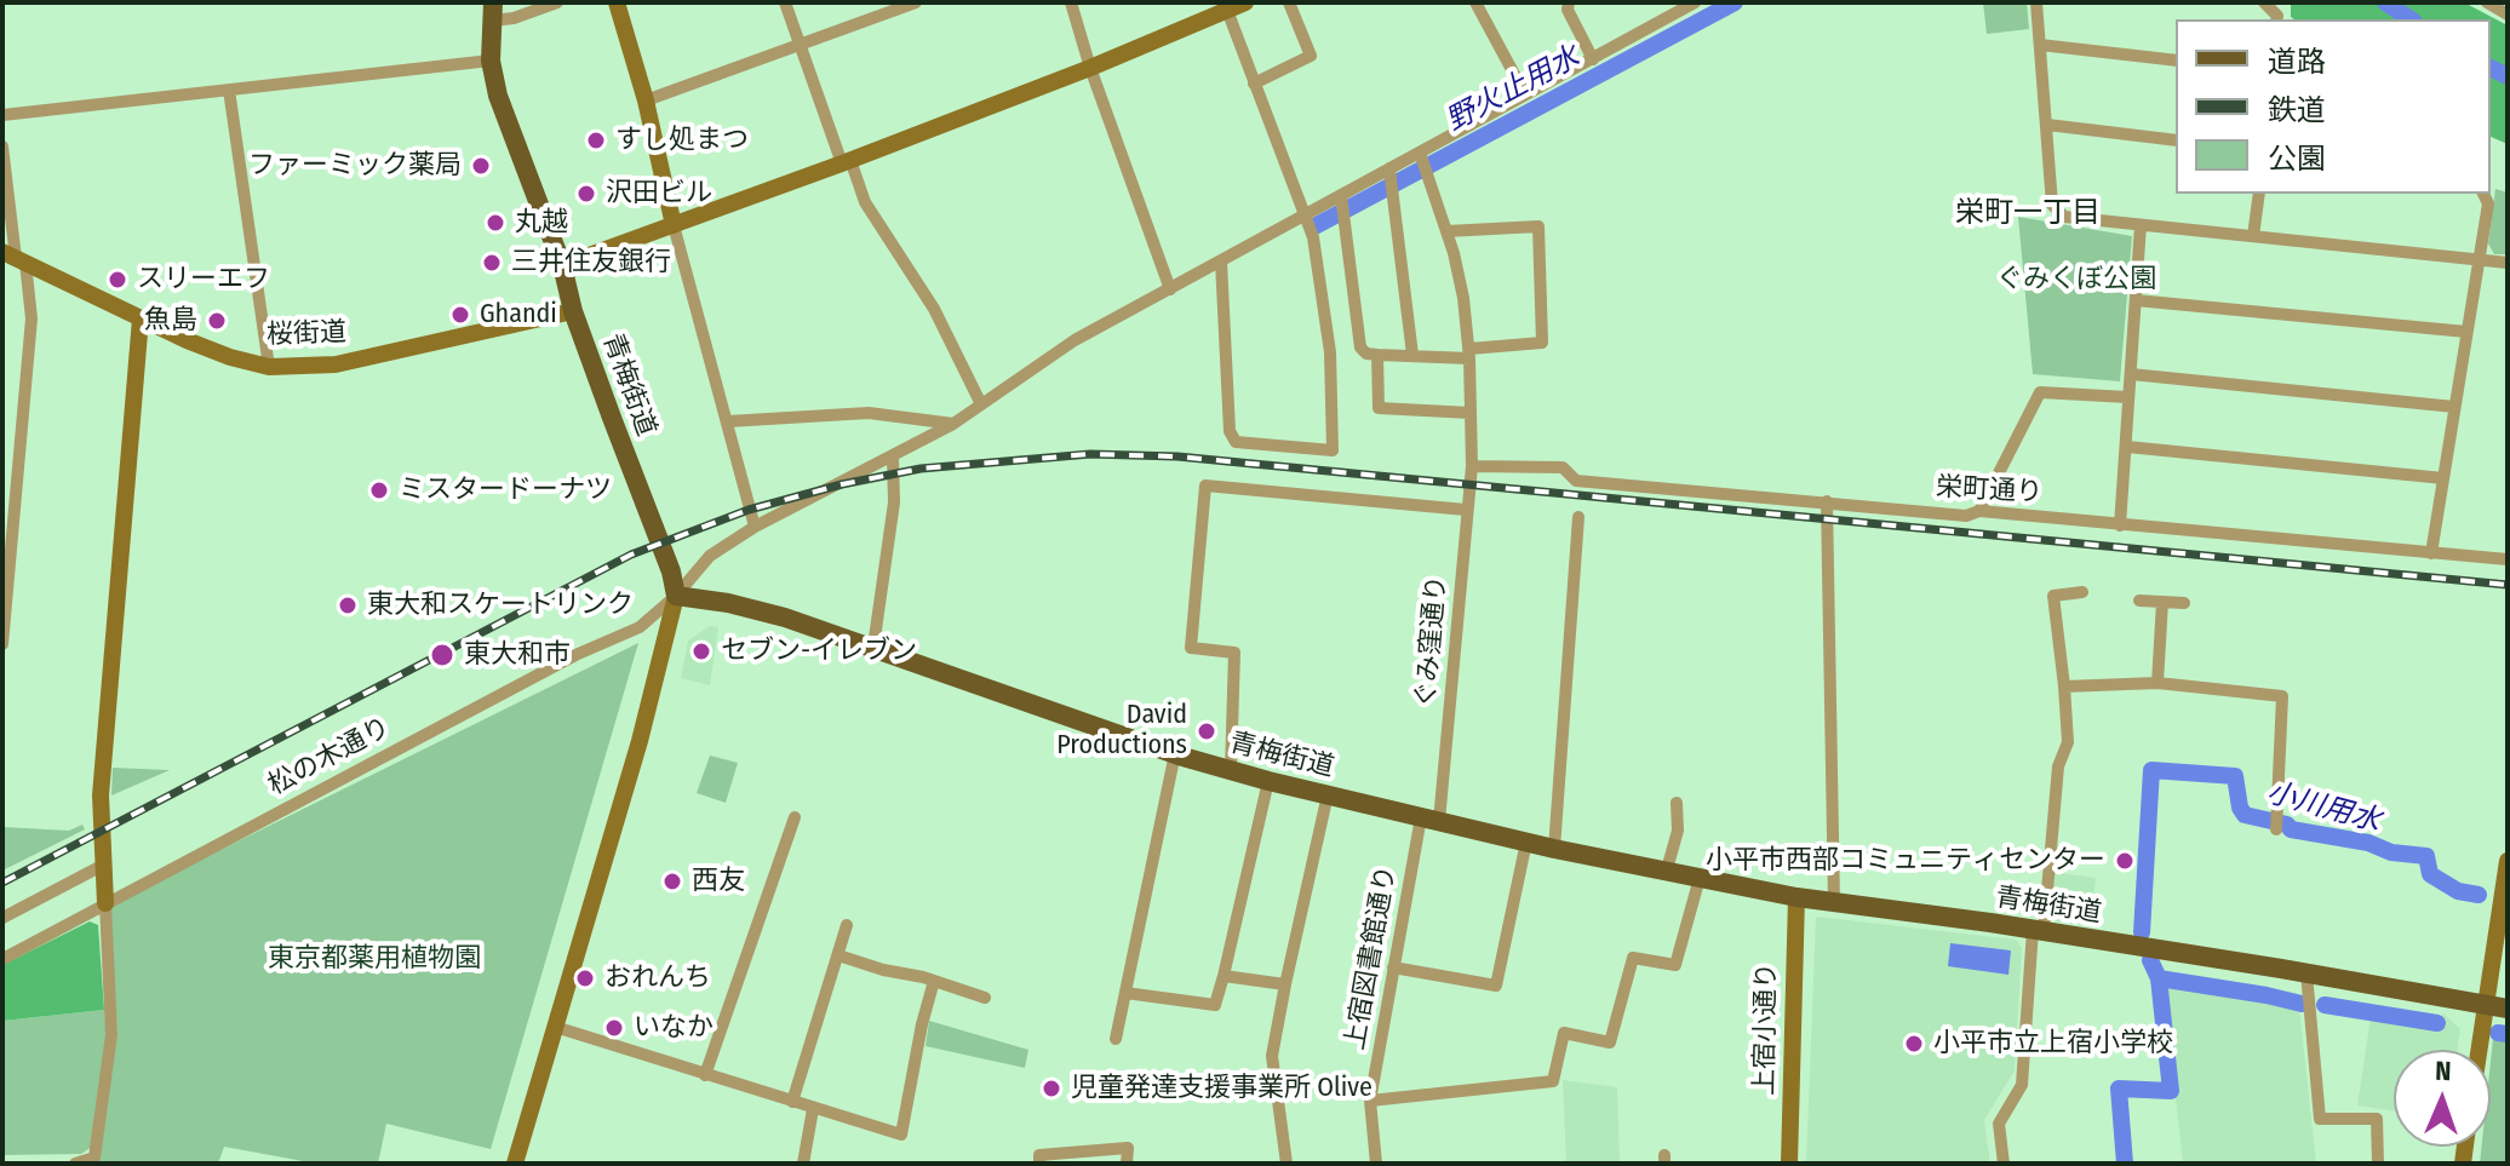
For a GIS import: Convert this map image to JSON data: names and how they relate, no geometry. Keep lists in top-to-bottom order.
{
  "streets": {
    "main road": ["青梅街道"],
    "street": [
      "桜街道",
      "栄町通り",
      "ぐみ窪通り",
      "松の木通り",
      "上宿図書館通り",
      "上宿小通り"
    ]
  },
  "crossings": [
    ["桜街道", "青梅街道"],
    ["青梅街道", "ぐみ窪通り"],
    ["青梅街道", "松の木通り"],
    ["青梅街道", "上宿図書館通り"],
    ["青梅街道", "上宿小通り"],
    ["栄町通り", "ぐみ窪通り"],
    ["ぐみ窪通り", "松の木通り"],
    ["ぐみ窪通り", "上宿図書館通り"]
  ],
  "districts": ["栄町一丁目"],
  "water": ["野火止用水", "小川用水"],
  "parks": ["ぐみくぼ公園", "東京都薬用植物園"],
  "places": [
    "すし処まつ",
    "ファーミック薬局",
    "沢田ビル",
    "丸越",
    "三井住友銀行",
    "スリーエフ",
    "Ghandi",
    "魚島",
    "ミスタードーナツ",
    "東大和スケートリンク",
    "セブン-イレブン",
    "東大和市",
    "David Productions",
    "小平市西部コミュニティセンター",
    "西友",
    "おれんち",
    "いなか",
    "小平市立上宿小学校",
    "児童発達支援事業所 Olive"
  ],
  "legend": ["道路", "鉄道", "公園"],
  "north": "top"
}
